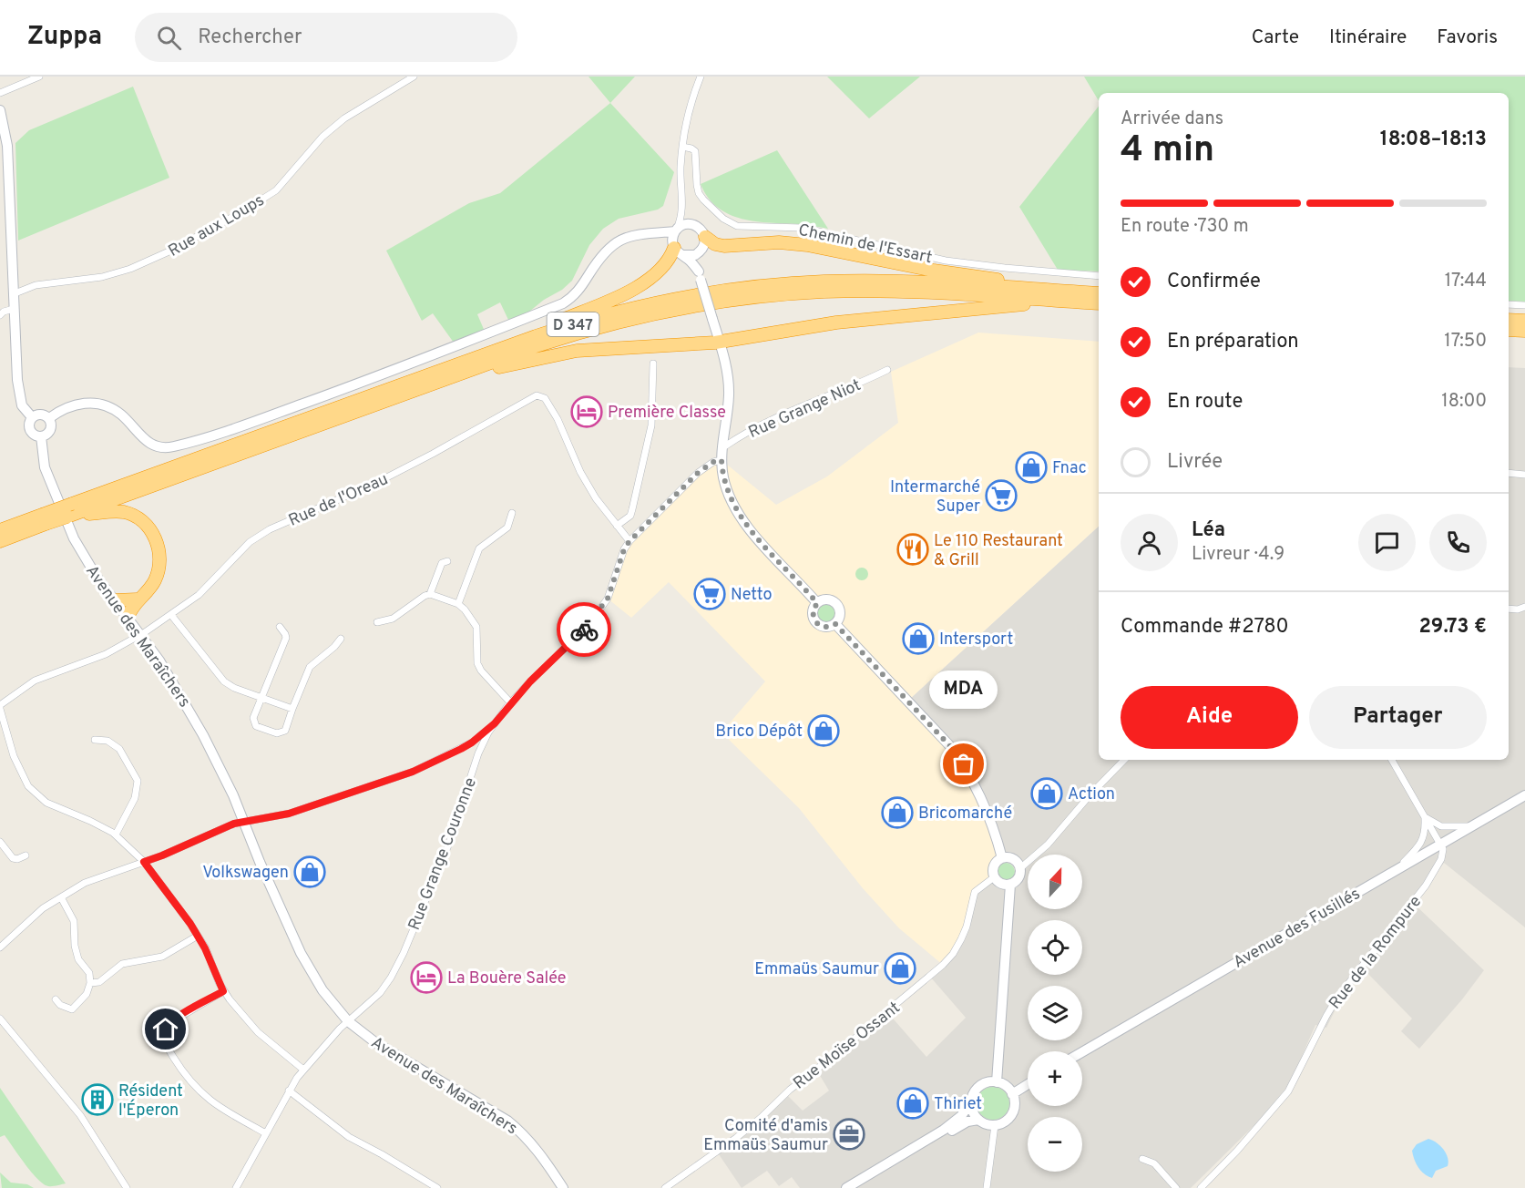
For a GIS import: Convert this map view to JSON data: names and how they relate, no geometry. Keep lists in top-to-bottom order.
{
  "streets": {
    "highway": ["D 347"],
    "street": [
      "Rue aux Loups",
      "Chemin de l'Essart",
      "Rue Grange Niot",
      "Rue de l'Oreau",
      "Avenue des Maraîchers",
      "Rue Grange Couronne",
      "Avenue des Fusillés",
      "Rue de la Rompure",
      "Rue Moïse Ossant"
    ]
  },
  "crossings": [
    ["Rue de l'Oreau", "Avenue des Maraîchers"],
    ["Rue de l'Oreau", "Rue Grange Couronne"],
    ["Avenue des Maraîchers", "Rue Grange Couronne"],
    ["Avenue des Fusillés", "Rue de la Rompure"]
  ],
  "places": {
    "hotel": ["Première Classe", "La Bouère Salée"],
    "shop": [
      "Fnac",
      "Intersport",
      "Brico Dépôt",
      "Action",
      "Bricomarché",
      "Volkswagen",
      "Emmaüs Saumur",
      "Thiriet"
    ],
    "supermarket": ["Intermarché Super", "Netto"],
    "restaurant": ["Le 110 Restaurant & Grill"],
    "other": ["MDA"],
    "building": ["Résident l'Éperon"],
    "office": ["Comité d'amis Emmaüs Saumur"]
  },
  "north": "top",
  "page": {
    "header": "Zuppa",
    "search": "Rechercher",
    "nav": ["Carte", "Itinéraire", "Favoris"],
    "heading": ["4 min", "Arrivée dans", "18:08–18:13"],
    "panel": [
      "Léa",
      "Livreur · 4.9",
      "Commande #2780",
      "29.73 €"
    ],
    "bar": "En route · 730 m",
    "list": [
      ["Confirmée", "17:44"],
      ["En préparation", "17:50"],
      ["En route", "18:00"],
      "Livrée"
    ],
    "bubble": "MDA",
    "buttons": ["Aide", "Partager"],
    "map_buttons": ["+", "−"]
  }
}
